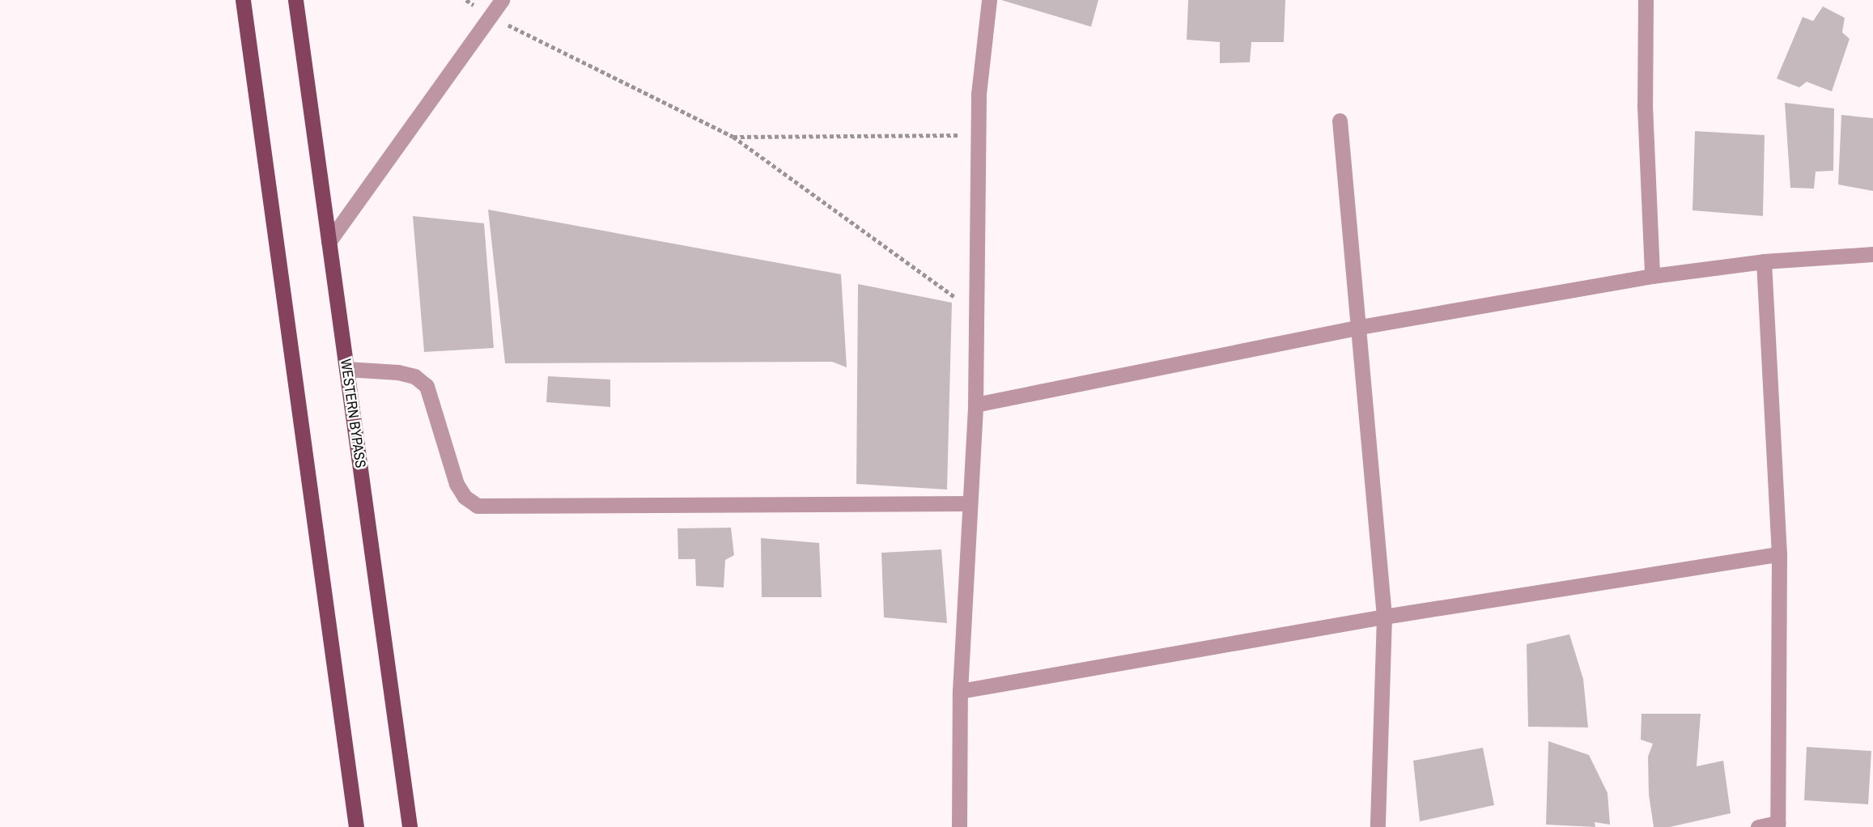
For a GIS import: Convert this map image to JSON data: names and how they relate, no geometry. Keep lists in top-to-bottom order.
{
  "streets": {
    "main road": ["WESTERN BYPASS"]
  }
}
